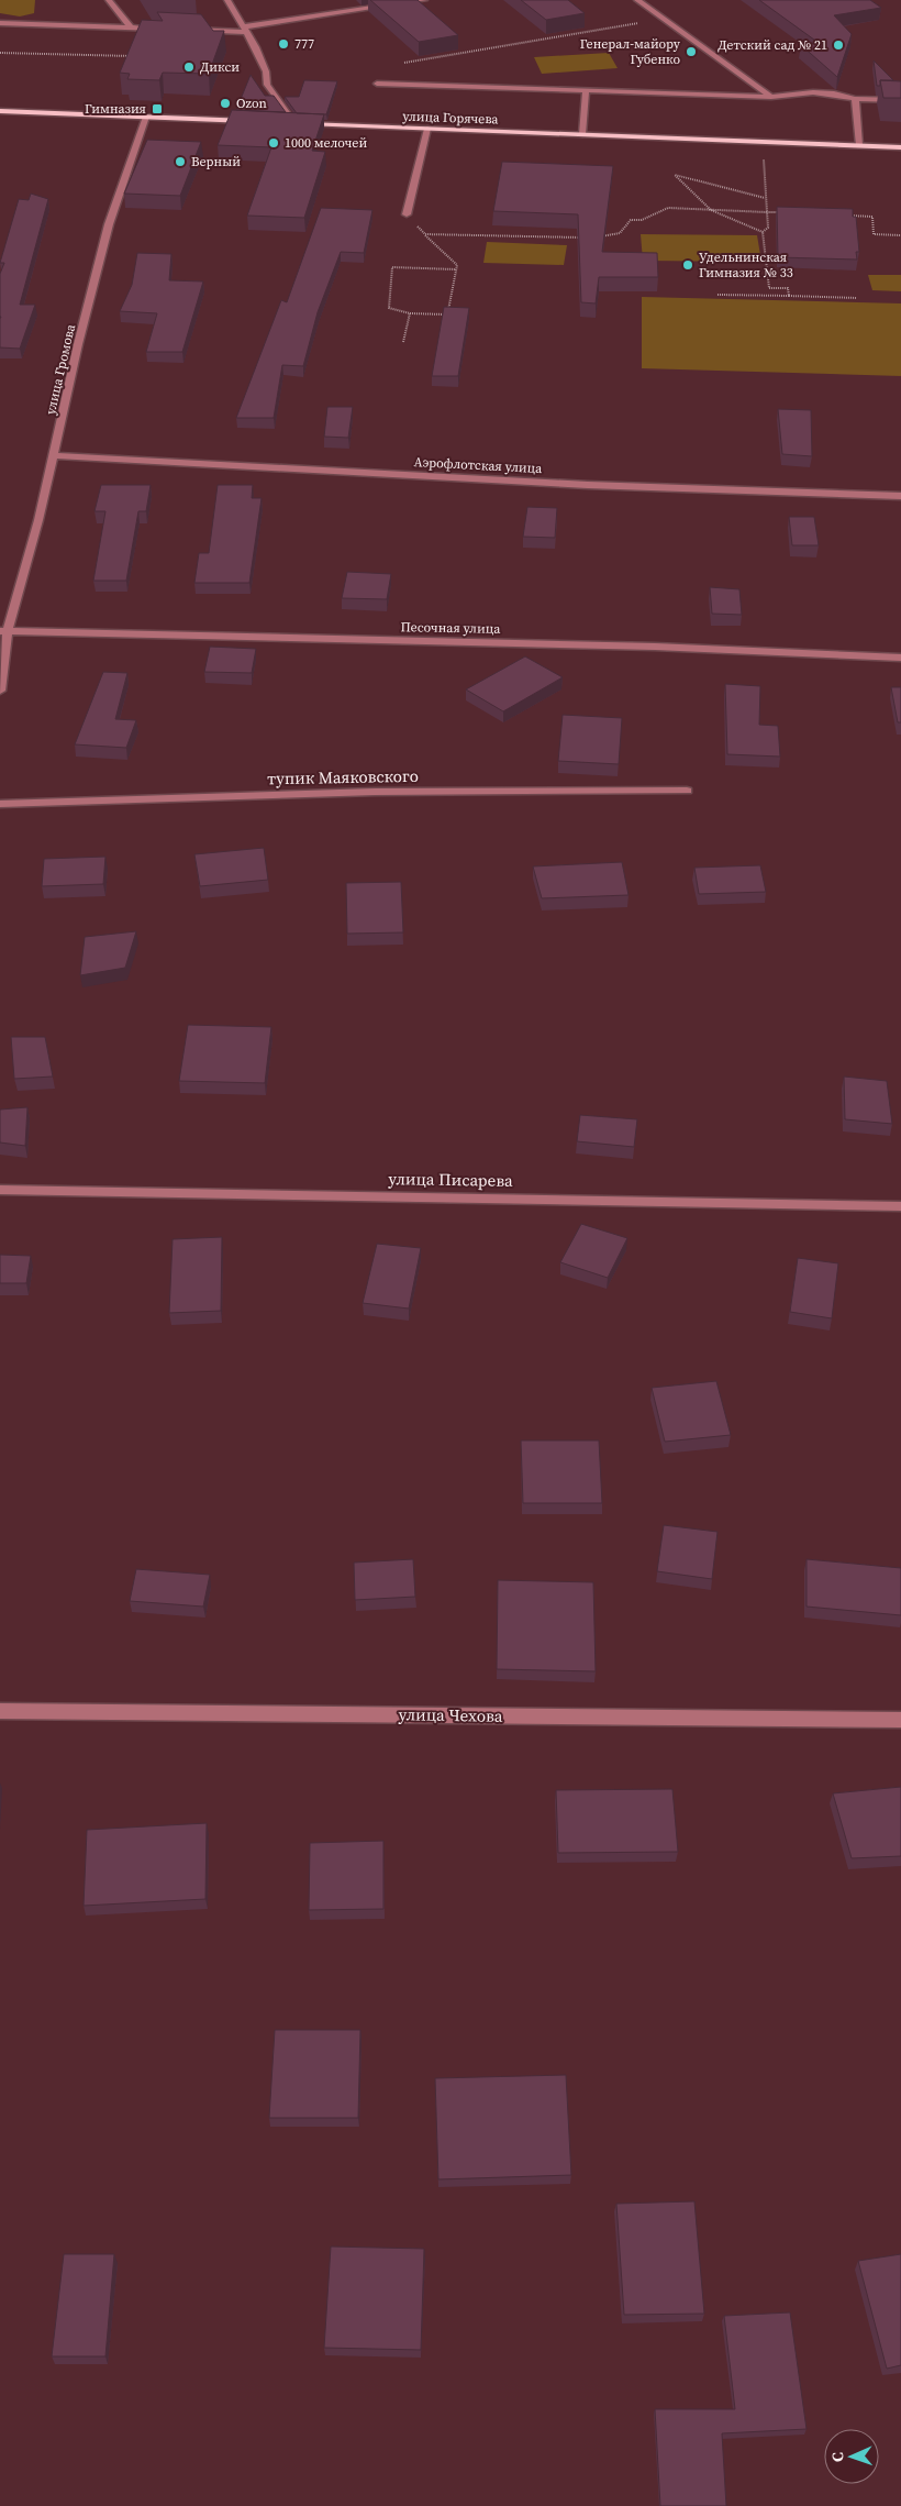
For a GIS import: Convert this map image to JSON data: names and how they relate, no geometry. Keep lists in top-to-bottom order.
{
  "streets": {
    "main road": ["улица Горячева"],
    "street": [
      "улица Громова",
      "Аэрофлотская улица",
      "Песочная улица",
      "тупик Маяковского",
      "улица Писарева",
      "улица Чехова"
    ]
  },
  "crossings": [
    ["улица Громова", "Аэрофлотская улица"],
    ["улица Громова", "Песочная улица"]
  ],
  "places": {
    "other": [
      "777",
      "Детский сад № 21",
      "Генерал-майору Губенко",
      "Дикси",
      "Ozon",
      "1000 мелочей",
      "Верный",
      "Удельнинская Гимназия № 33"
    ],
    "transit": ["Гимназия"]
  },
  "north": "left"
}
